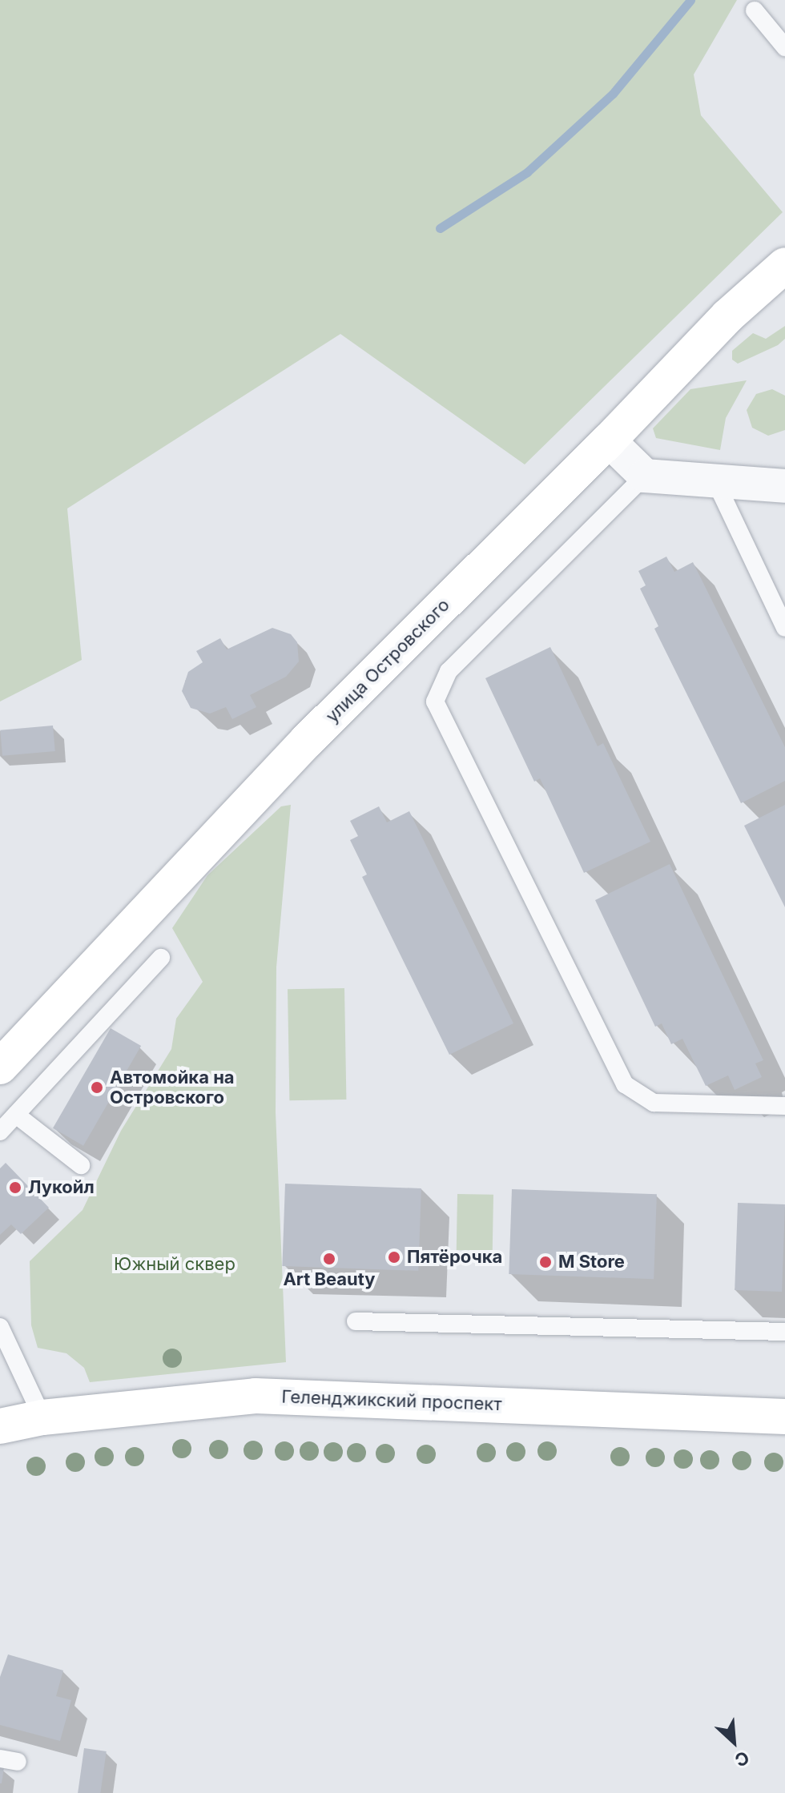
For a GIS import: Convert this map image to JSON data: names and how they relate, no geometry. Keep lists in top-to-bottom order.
{
  "streets": {
    "street": ["улица Островского", "Геленджикский проспект"]
  },
  "parks": ["Южный сквер"],
  "places": [
    "Автомойка на Островского",
    "Лукойл",
    "Пятёрочка",
    "Art Beauty",
    "M Store"
  ],
  "north": "bottom right"
}
